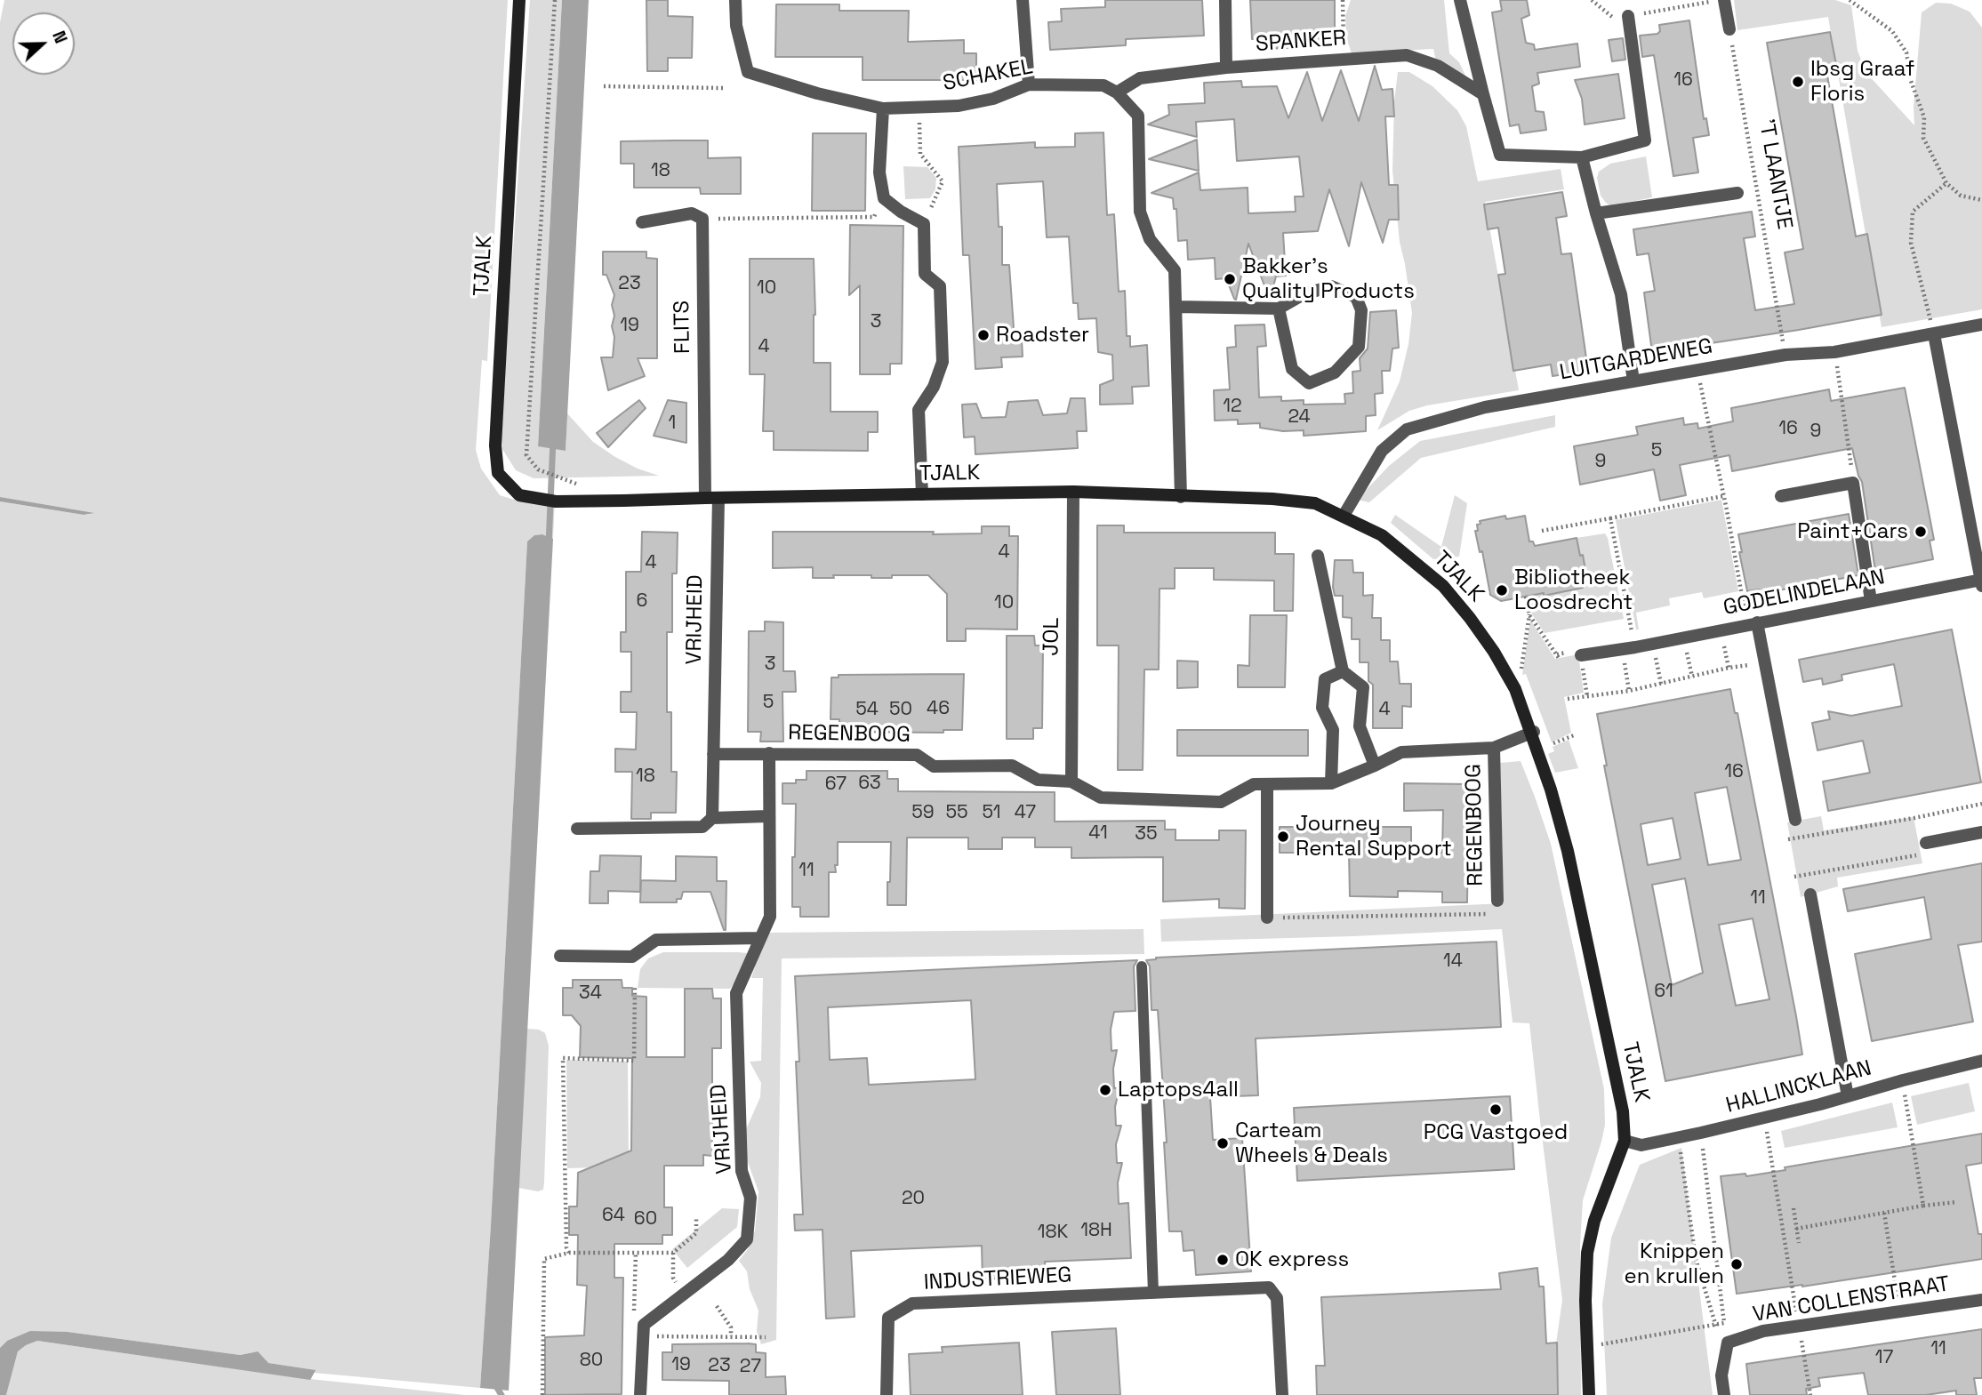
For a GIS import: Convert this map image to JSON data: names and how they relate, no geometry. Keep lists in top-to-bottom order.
{
  "streets": {
    "street": [
      "SPANKER",
      "SCHAKEL",
      "TJALK",
      "FLITS",
      "LUITGARDEWEG",
      "GODELINDELAAN",
      "VRIJHEID",
      "JOL",
      "REGENBOOG",
      "HALLINCKLAAN",
      "INDUSTRIEWEG",
      "VAN COLLENSTRAAT"
    ],
    "path": ["'T LAANTJE"]
  },
  "crossings": [
    ["SPANKER", "SCHAKEL"],
    ["'T LAANTJE", "LUITGARDEWEG"],
    ["TJALK", "FLITS"],
    ["TJALK", "LUITGARDEWEG"],
    ["TJALK", "VRIJHEID"],
    ["TJALK", "JOL"],
    ["TJALK", "REGENBOOG"],
    ["TJALK", "HALLINCKLAAN"],
    ["TJALK", "VAN COLLENSTRAAT"],
    ["FLITS", "VRIJHEID"],
    ["VRIJHEID", "REGENBOOG"],
    ["JOL", "REGENBOOG"],
    ["HALLINCKLAAN", "VAN COLLENSTRAAT"]
  ],
  "places": [
    "Ibsg Graaf Floris",
    "Bakker's Quality Products",
    "Roadster",
    "Paint+Cars",
    "Bibliotheek Loosdrecht",
    "Journey Rental Support",
    "Laptops4all",
    "PCG Vastgoed",
    "Carteam Wheels & Deals",
    "OK express",
    "Knippen en krullen"
  ],
  "house_numbers": [
    "16",
    "18",
    "23",
    "10",
    "3",
    "19",
    "4",
    "12",
    "24",
    "1",
    "16",
    "9",
    "5",
    "9",
    "4",
    "4",
    "6",
    "10",
    "3",
    "5",
    "46",
    "54",
    "50",
    "4",
    "16",
    "18",
    "63",
    "67",
    "59",
    "55",
    "51",
    "47",
    "41",
    "35",
    "11",
    "11",
    "14",
    "61",
    "34",
    "20",
    "64",
    "60",
    "18H",
    "18K",
    "11",
    "17",
    "80",
    "19",
    "23",
    "27"
  ],
  "north": "right"
}
